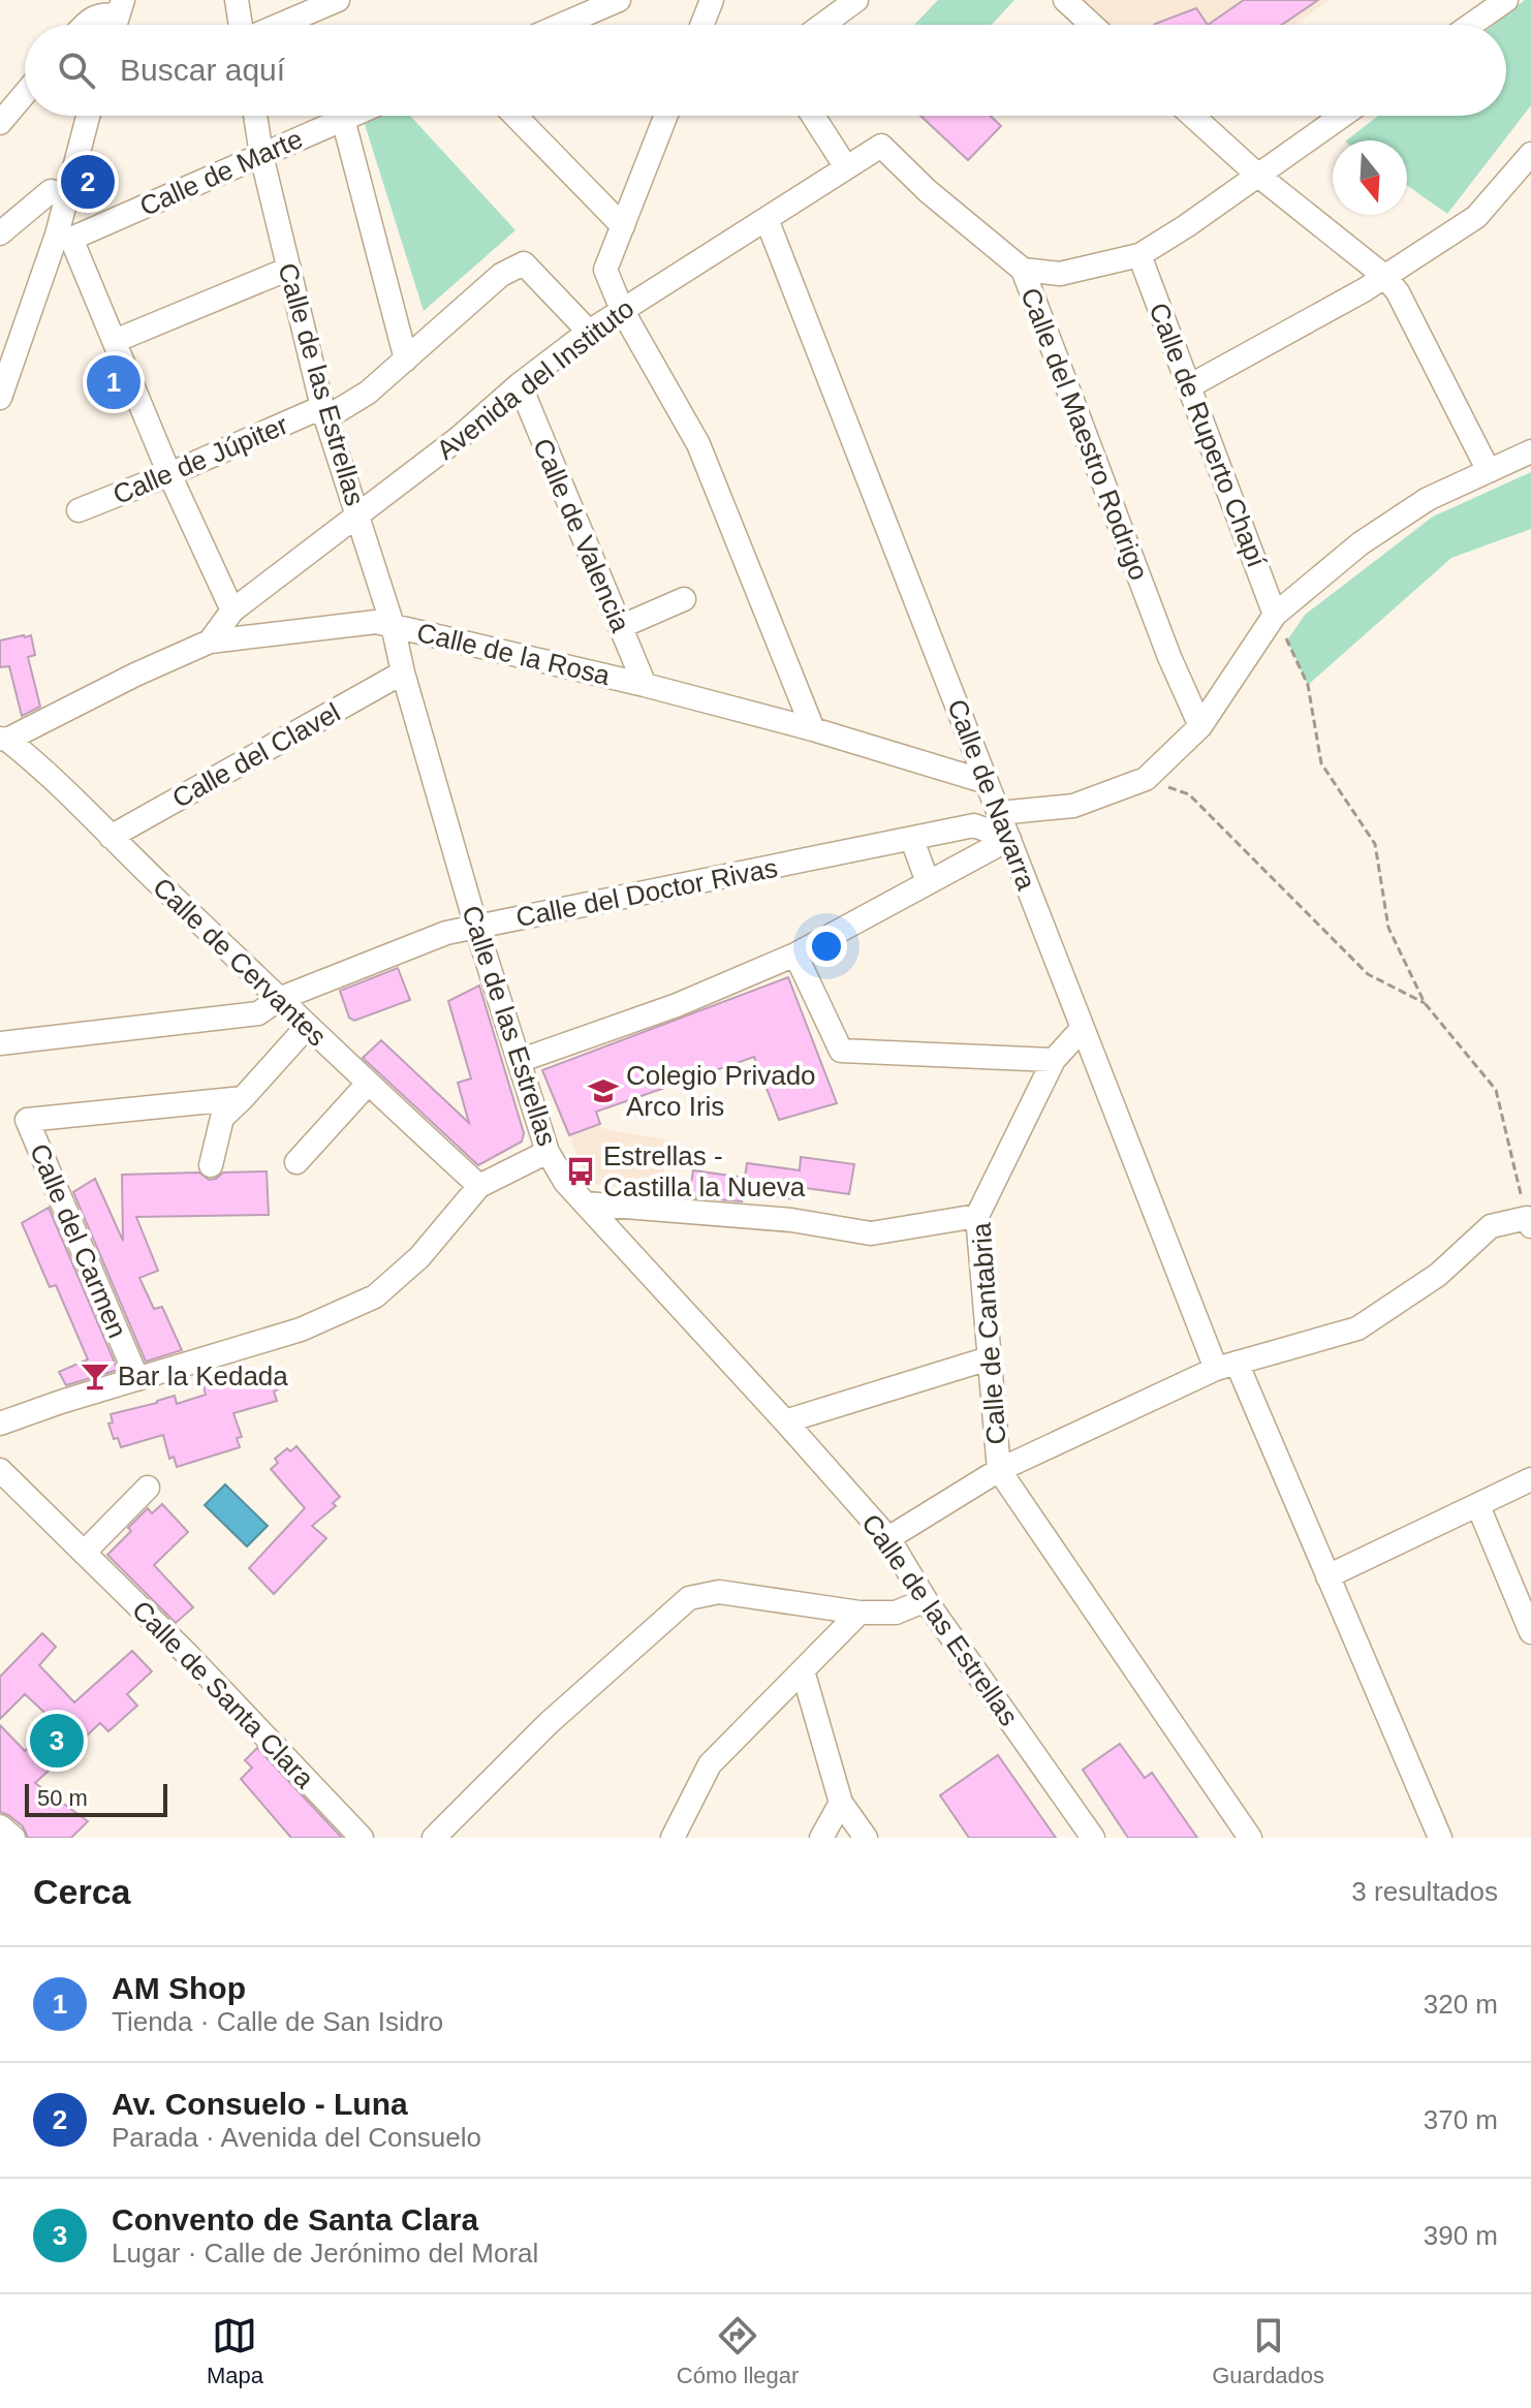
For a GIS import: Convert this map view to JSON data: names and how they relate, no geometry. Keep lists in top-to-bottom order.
{
  "streets": {
    "street": [
      "Calle de Marte",
      "Avenida del Instituto",
      "Calle de las Estrellas",
      "Calle del Maestro Rodrigo",
      "Calle de Ruperto Chapí",
      "Calle de Júpiter",
      "Calle de Valencia",
      "Calle de la Rosa",
      "Calle del Clavel",
      "Calle de Navarra",
      "Calle del Doctor Rivas",
      "Calle de Cervantes",
      "Calle del Carmen",
      "Calle de Cantabria",
      "Calle de Santa Clara"
    ]
  },
  "crossings": [
    ["Calle de Marte", "Calle de las Estrellas"],
    ["Avenida del Instituto", "Calle de las Estrellas"],
    ["Avenida del Instituto", "Calle del Maestro Rodrigo"],
    ["Avenida del Instituto", "Calle de Júpiter"],
    ["Avenida del Instituto", "Calle de Valencia"],
    ["Avenida del Instituto", "Calle de la Rosa"],
    ["Avenida del Instituto", "Calle de Navarra"],
    ["Calle de las Estrellas", "Calle de Júpiter"],
    ["Calle de las Estrellas", "Calle de la Rosa"],
    ["Calle de las Estrellas", "Calle del Clavel"],
    ["Calle de las Estrellas", "Calle del Doctor Rivas"],
    ["Calle de Valencia", "Calle de la Rosa"],
    ["Calle de la Rosa", "Calle de Navarra"],
    ["Calle del Clavel", "Calle de Cervantes"],
    ["Calle de Navarra", "Calle del Doctor Rivas"],
    ["Calle de Navarra", "Calle de Cantabria"],
    ["Calle del Doctor Rivas", "Calle de Cervantes"]
  ],
  "places": {
    "school or university": ["Colegio Privado Arco Iris"],
    "bus stop": ["Estrellas - Castilla la Nueva"],
    "bar": ["Bar la Kedada"]
  },
  "scale_bar": "50 m",
  "north": "bottom",
  "page": {
    "search": "Buscar aquí",
    "pins": ["2", "1", "3"],
    "scale": "50 m",
    "heading": ["Cerca", "3 resultados"],
    "list": [
      {
        "mark": "1",
        "name": "AM Shop",
        "note": "Tienda · Calle de San Isidro",
        "value": "320 m"
      },
      {
        "mark": "2",
        "name": "Av. Consuelo - Luna",
        "note": "Parada · Avenida del Consuelo",
        "value": "370 m"
      },
      {
        "mark": "3",
        "name": "Convento de Santa Clara",
        "note": "Lugar · Calle de Jerónimo del Moral",
        "value": "390 m"
      }
    ],
    "nav": ["Mapa", "Cómo llegar", "Guardados"]
  }
}
